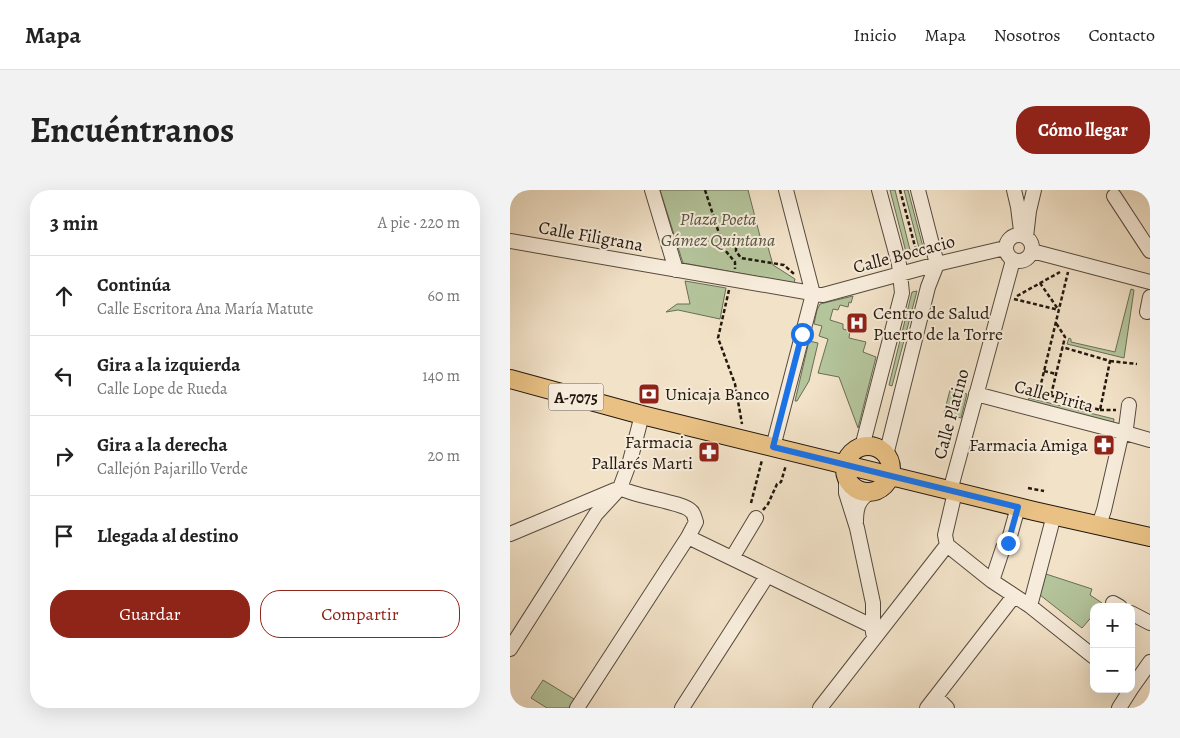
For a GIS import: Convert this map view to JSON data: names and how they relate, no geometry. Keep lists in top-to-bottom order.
{
  "streets": {
    "main road": ["A-7075"],
    "street": [
      "Calle Filigrana",
      "Calle Boccacio",
      "Calle Pirita",
      "Calle Platino"
    ]
  },
  "crossings": [
    ["Calle Filigrana", "Calle Boccacio"],
    ["Calle Boccacio", "Calle Platino"],
    ["Calle Pirita", "Calle Platino"],
    ["A-7075", "Calle Platino"]
  ],
  "parks": ["Plaza Poeta Gámez Quintana"],
  "places": {
    "hospital": ["Centro de Salud Puerto de la Torre"],
    "bank": ["Unicaja Banco"],
    "pharmacy": ["Farmacia Amiga", "Farmacia Pallarés Marti"]
  },
  "page": {
    "header": "Mapa",
    "nav": [
      "Inicio",
      "Mapa",
      "Nosotros",
      "Contacto"
    ],
    "title": "Encuéntranos",
    "buttons": [
      "Cómo llegar",
      ["Guardar", "Compartir"]
    ],
    "heading": ["3 min", "A pie · 220 m"],
    "list": [
      ["Continúa", "Calle Escritora Ana María Matute", "60 m"],
      ["Gira a la izquierda", "Calle Lope de Rueda", "140 m"],
      ["Gira a la derecha", "Callejón Pajarillo Verde", "20 m"],
      "Llegada al destino"
    ],
    "map_buttons": ["+", "−"]
  }
}
